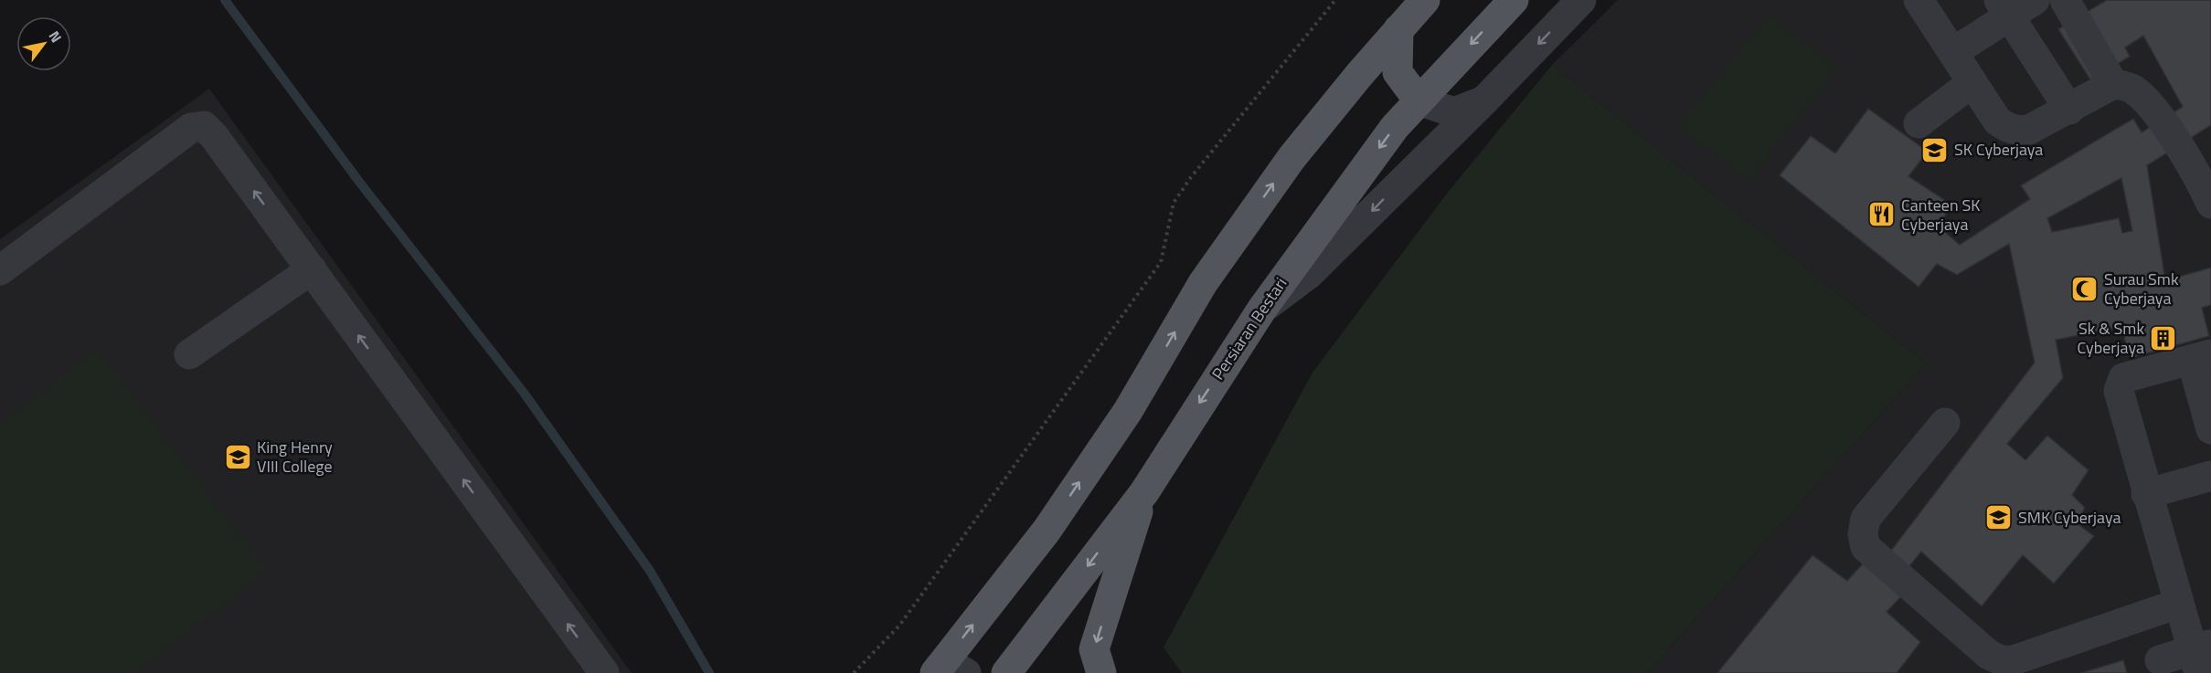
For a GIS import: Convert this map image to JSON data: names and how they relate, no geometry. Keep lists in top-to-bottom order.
{
  "streets": {
    "main road": ["Persiaran Bestari"]
  },
  "places": {
    "school or university": ["SK Cyberjaya", "King Henry VIII College", "SMK Cyberjaya"],
    "restaurant": ["Canteen SK Cyberjaya"],
    "mosque": ["Surau Smk Cyberjaya"],
    "building": ["Sk & Smk Cyberjaya"]
  },
  "north": "top right"
}
